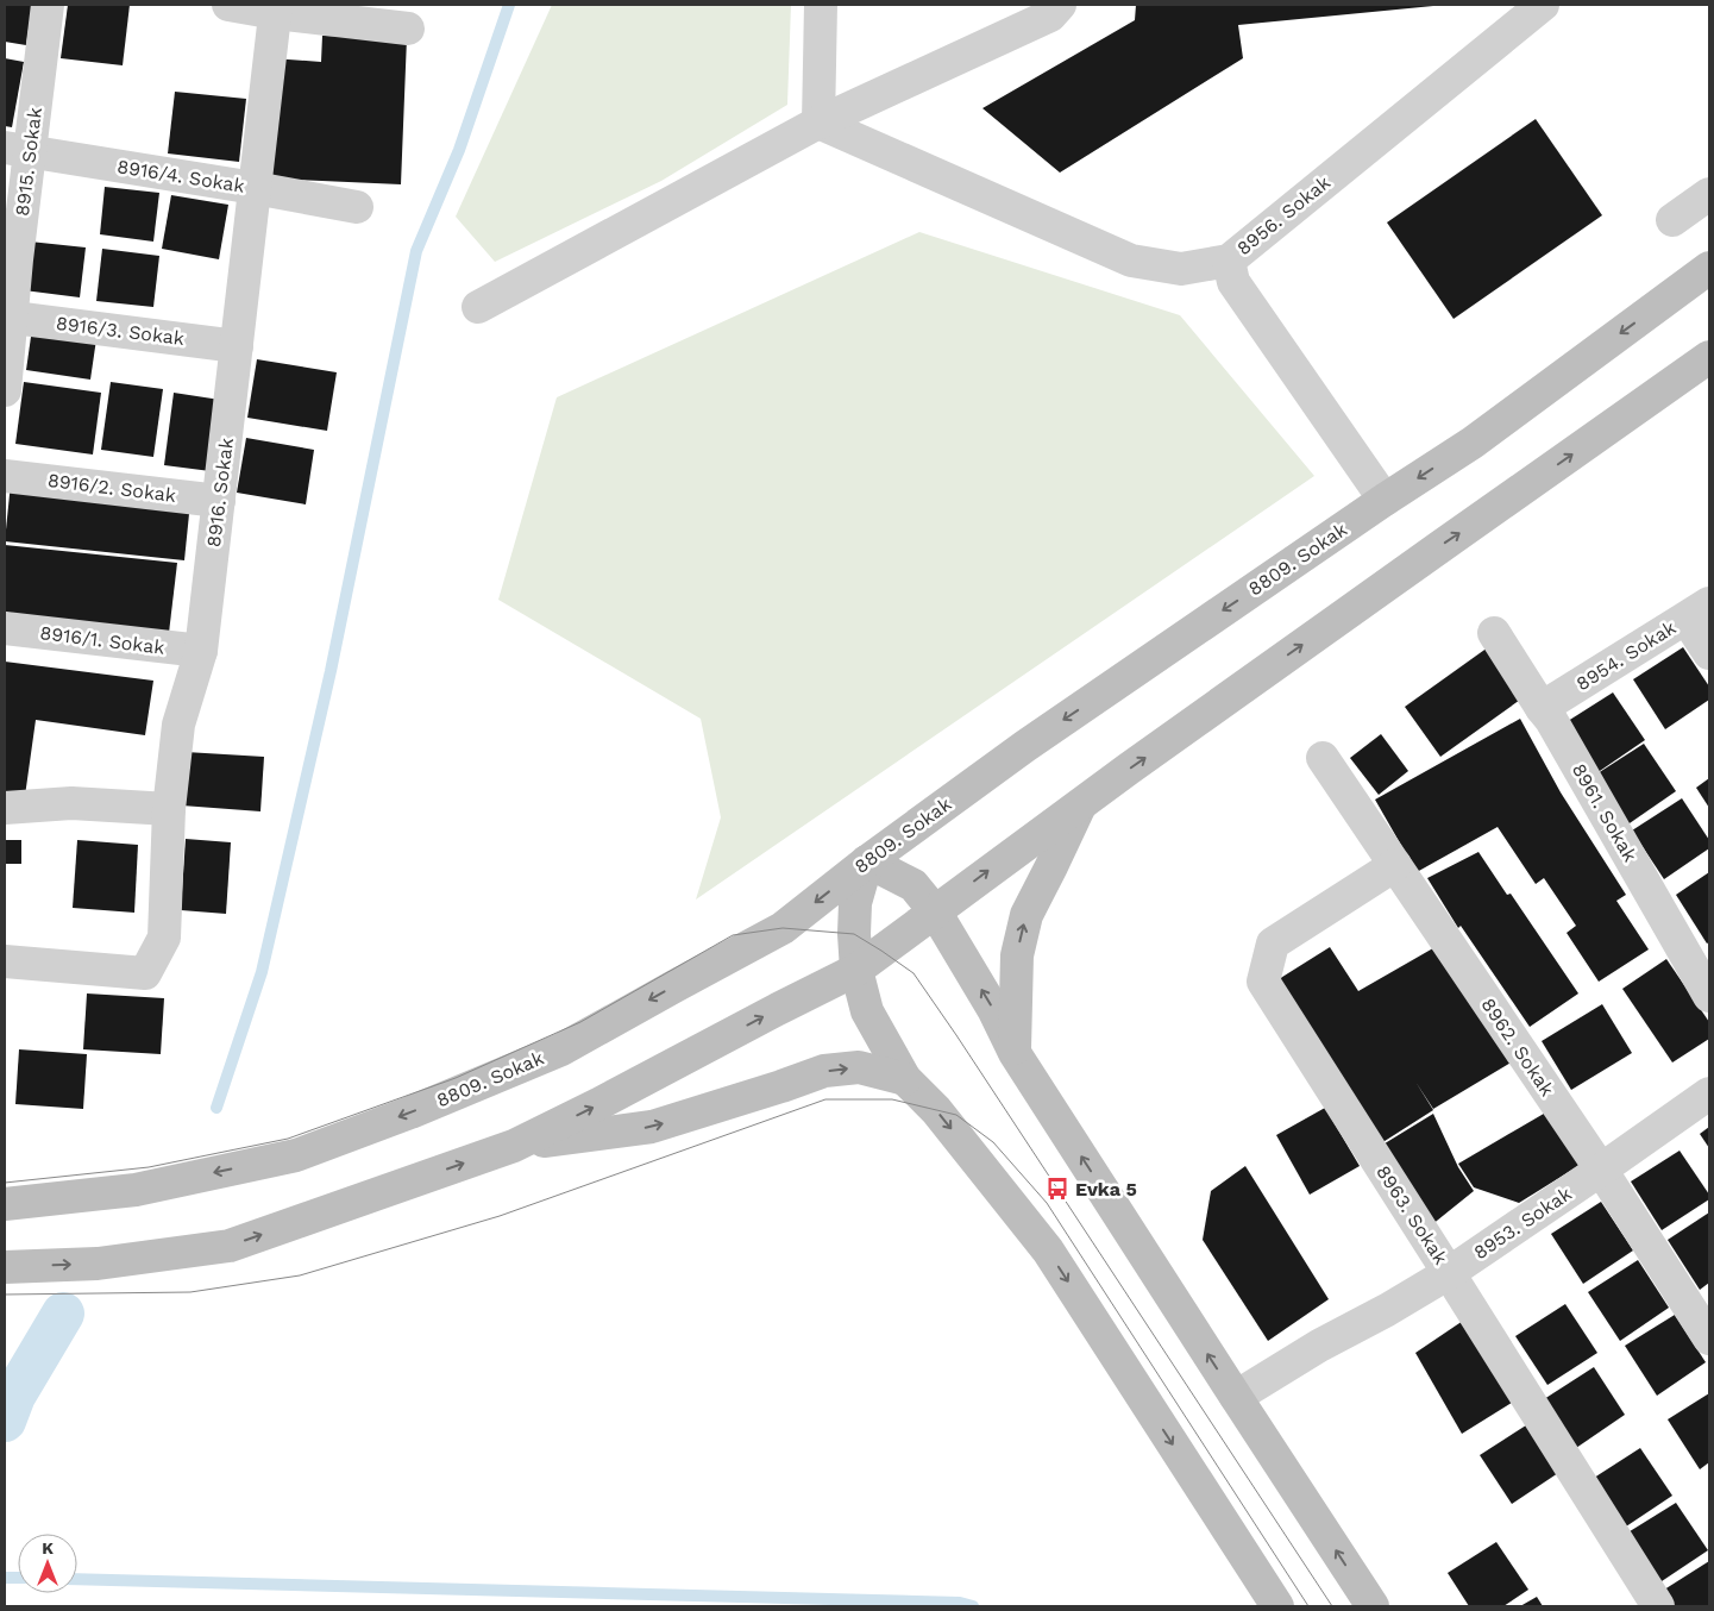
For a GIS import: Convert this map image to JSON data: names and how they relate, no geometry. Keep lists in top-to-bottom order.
{
  "streets": {
    "street": [
      "8915. Sokak",
      "8916/4. Sokak",
      "8956. Sokak",
      "8916/3. Sokak",
      "8916/2. Sokak",
      "8916. Sokak",
      "8809. Sokak",
      "8916/1. Sokak",
      "8954. Sokak",
      "8961. Sokak",
      "8962. Sokak",
      "8963. Sokak",
      "8953. Sokak"
    ]
  },
  "crossings": [
    ["8915. Sokak", "8916/4. Sokak"],
    ["8915. Sokak", "8916/3. Sokak"],
    ["8916/4. Sokak", "8916. Sokak"],
    ["8916/3. Sokak", "8916. Sokak"],
    ["8916/2. Sokak", "8916. Sokak"],
    ["8916. Sokak", "8916/1. Sokak"],
    ["8954. Sokak", "8961. Sokak"],
    ["8962. Sokak", "8963. Sokak"],
    ["8962. Sokak", "8953. Sokak"],
    ["8963. Sokak", "8953. Sokak"]
  ],
  "places": {
    "bus stop": ["Evka 5"]
  },
  "north": "top"
}
